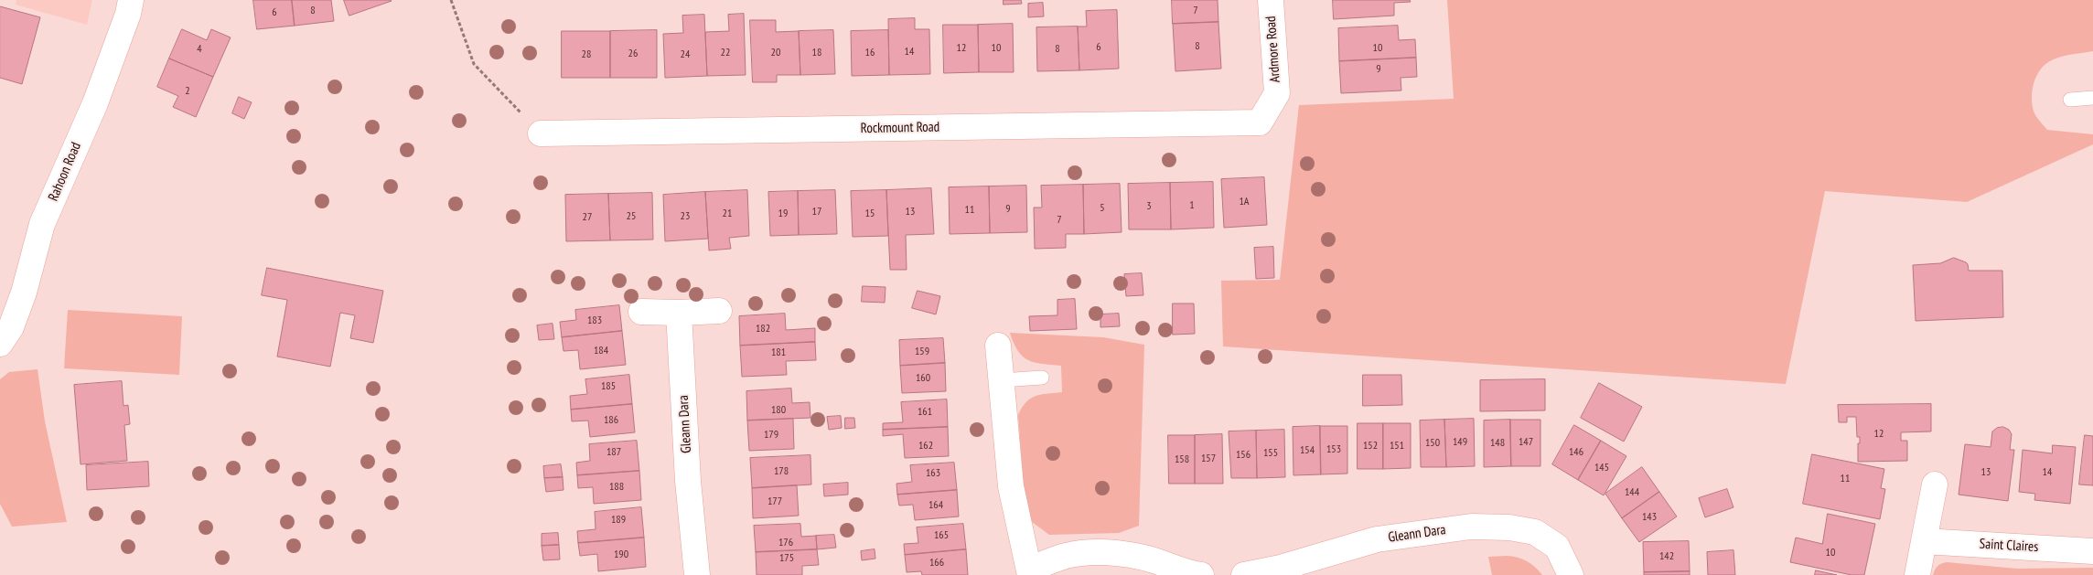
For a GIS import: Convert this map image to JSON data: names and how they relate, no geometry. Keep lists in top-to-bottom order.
{
  "streets": {
    "street": [
      "Ardmore Road",
      "Rockmount Road",
      "Rahoon Road",
      "Gleann Dara",
      "Saint Claires"
    ]
  },
  "crossings": [
    ["Ardmore Road", "Rockmount Road"]
  ],
  "house_numbers": [
    "8",
    "7",
    "6",
    "8",
    "6",
    "12",
    "10",
    "10",
    "4",
    "8",
    "14",
    "22",
    "20",
    "18",
    "16",
    "26",
    "28",
    "24",
    "9",
    "2",
    "1A",
    "1",
    "3",
    "5",
    "9",
    "11",
    "17",
    "13",
    "21",
    "19",
    "15",
    "25",
    "23",
    "27",
    "7",
    "183",
    "182",
    "184",
    "159",
    "181",
    "160",
    "185",
    "180",
    "161",
    "186",
    "12",
    "179",
    "149",
    "147",
    "150",
    "148",
    "162",
    "152",
    "151",
    "153",
    "154",
    "187",
    "146",
    "155",
    "156",
    "157",
    "158",
    "145",
    "178",
    "13",
    "14",
    "163",
    "11",
    "188",
    "144",
    "177",
    "164",
    "143",
    "189",
    "165",
    "176",
    "10",
    "190",
    "142",
    "175",
    "166"
  ]
}
